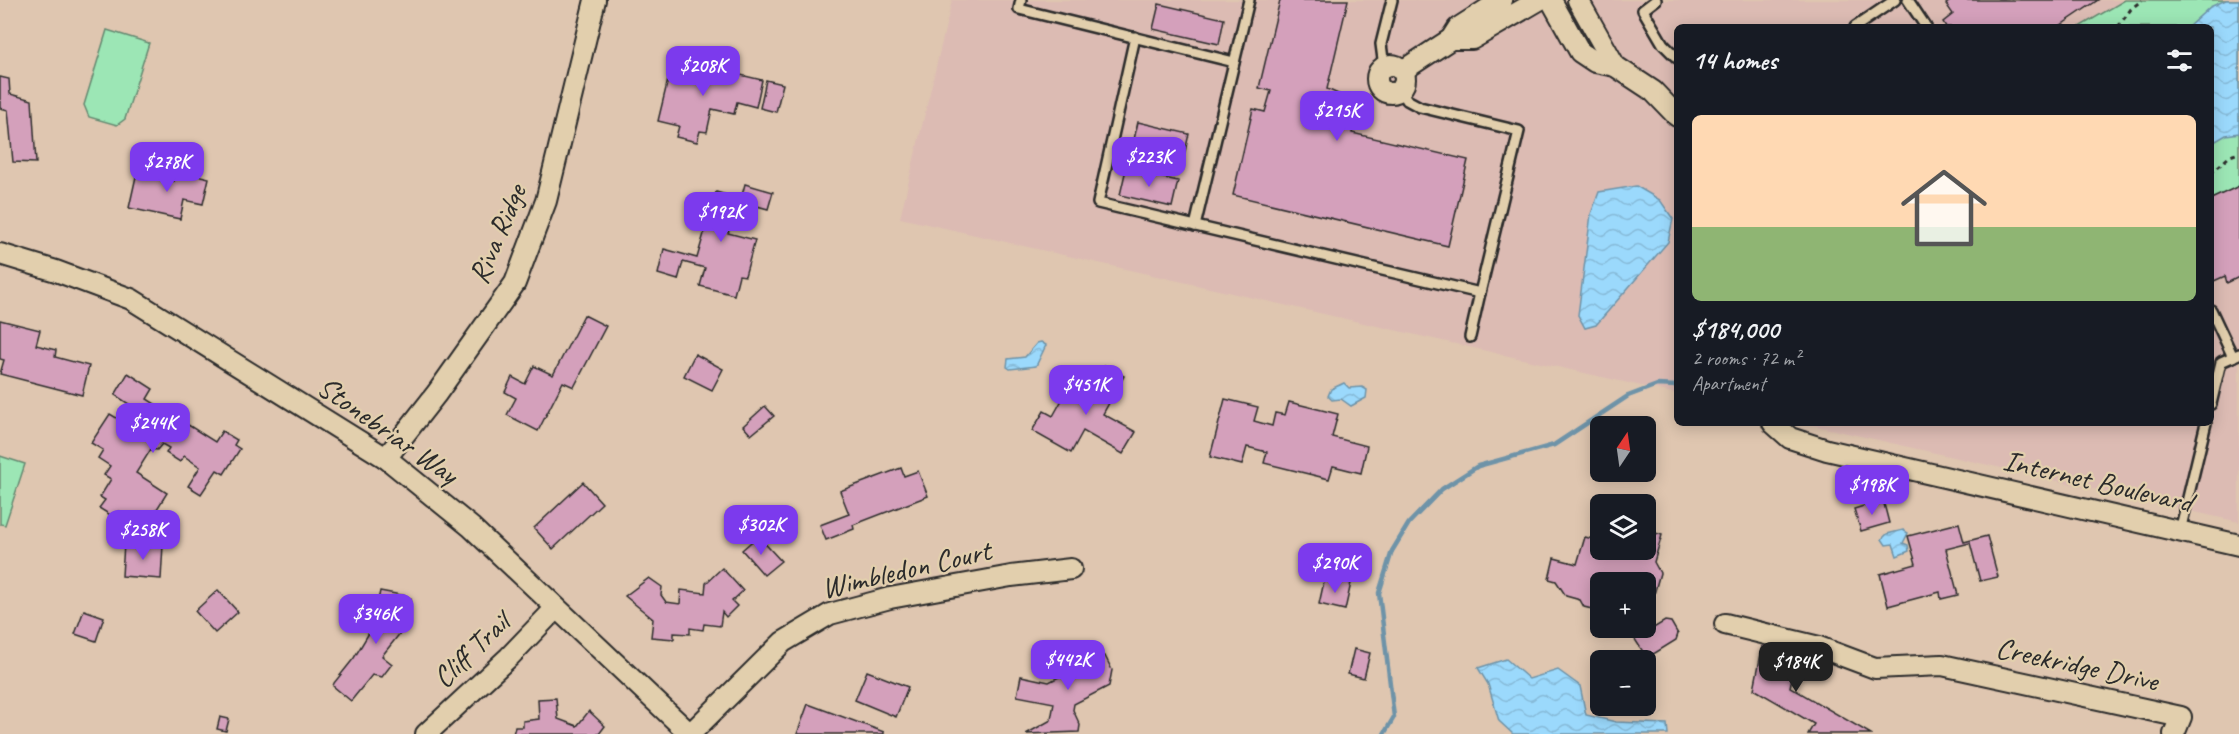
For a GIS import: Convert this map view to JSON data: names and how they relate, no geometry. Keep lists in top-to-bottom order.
{
  "streets": {
    "street": [
      "Riva Ridge",
      "Stonebriar Way",
      "Internet Boulevard",
      "Wimbledon Court",
      "Cliff Trail",
      "Creekridge Drive"
    ]
  },
  "crossings": [
    ["Riva Ridge", "Stonebriar Way"],
    ["Stonebriar Way", "Wimbledon Court"],
    ["Stonebriar Way", "Cliff Trail"]
  ],
  "north": "top",
  "page": {
    "heading": "14 homes",
    "price": [
      "$208K",
      "$215K",
      "$223K",
      "$278K",
      "$192K",
      "$451K",
      "$244K",
      "$198K",
      "$302K",
      "$258K",
      "$290K",
      "$346K",
      "$442K",
      "$184K"
    ],
    "list": [
      {
        "name": "$184,000",
        "note": "2 rooms · 72 m² · Apartment"
      }
    ],
    "map_buttons": ["+", "−"]
  }
}
